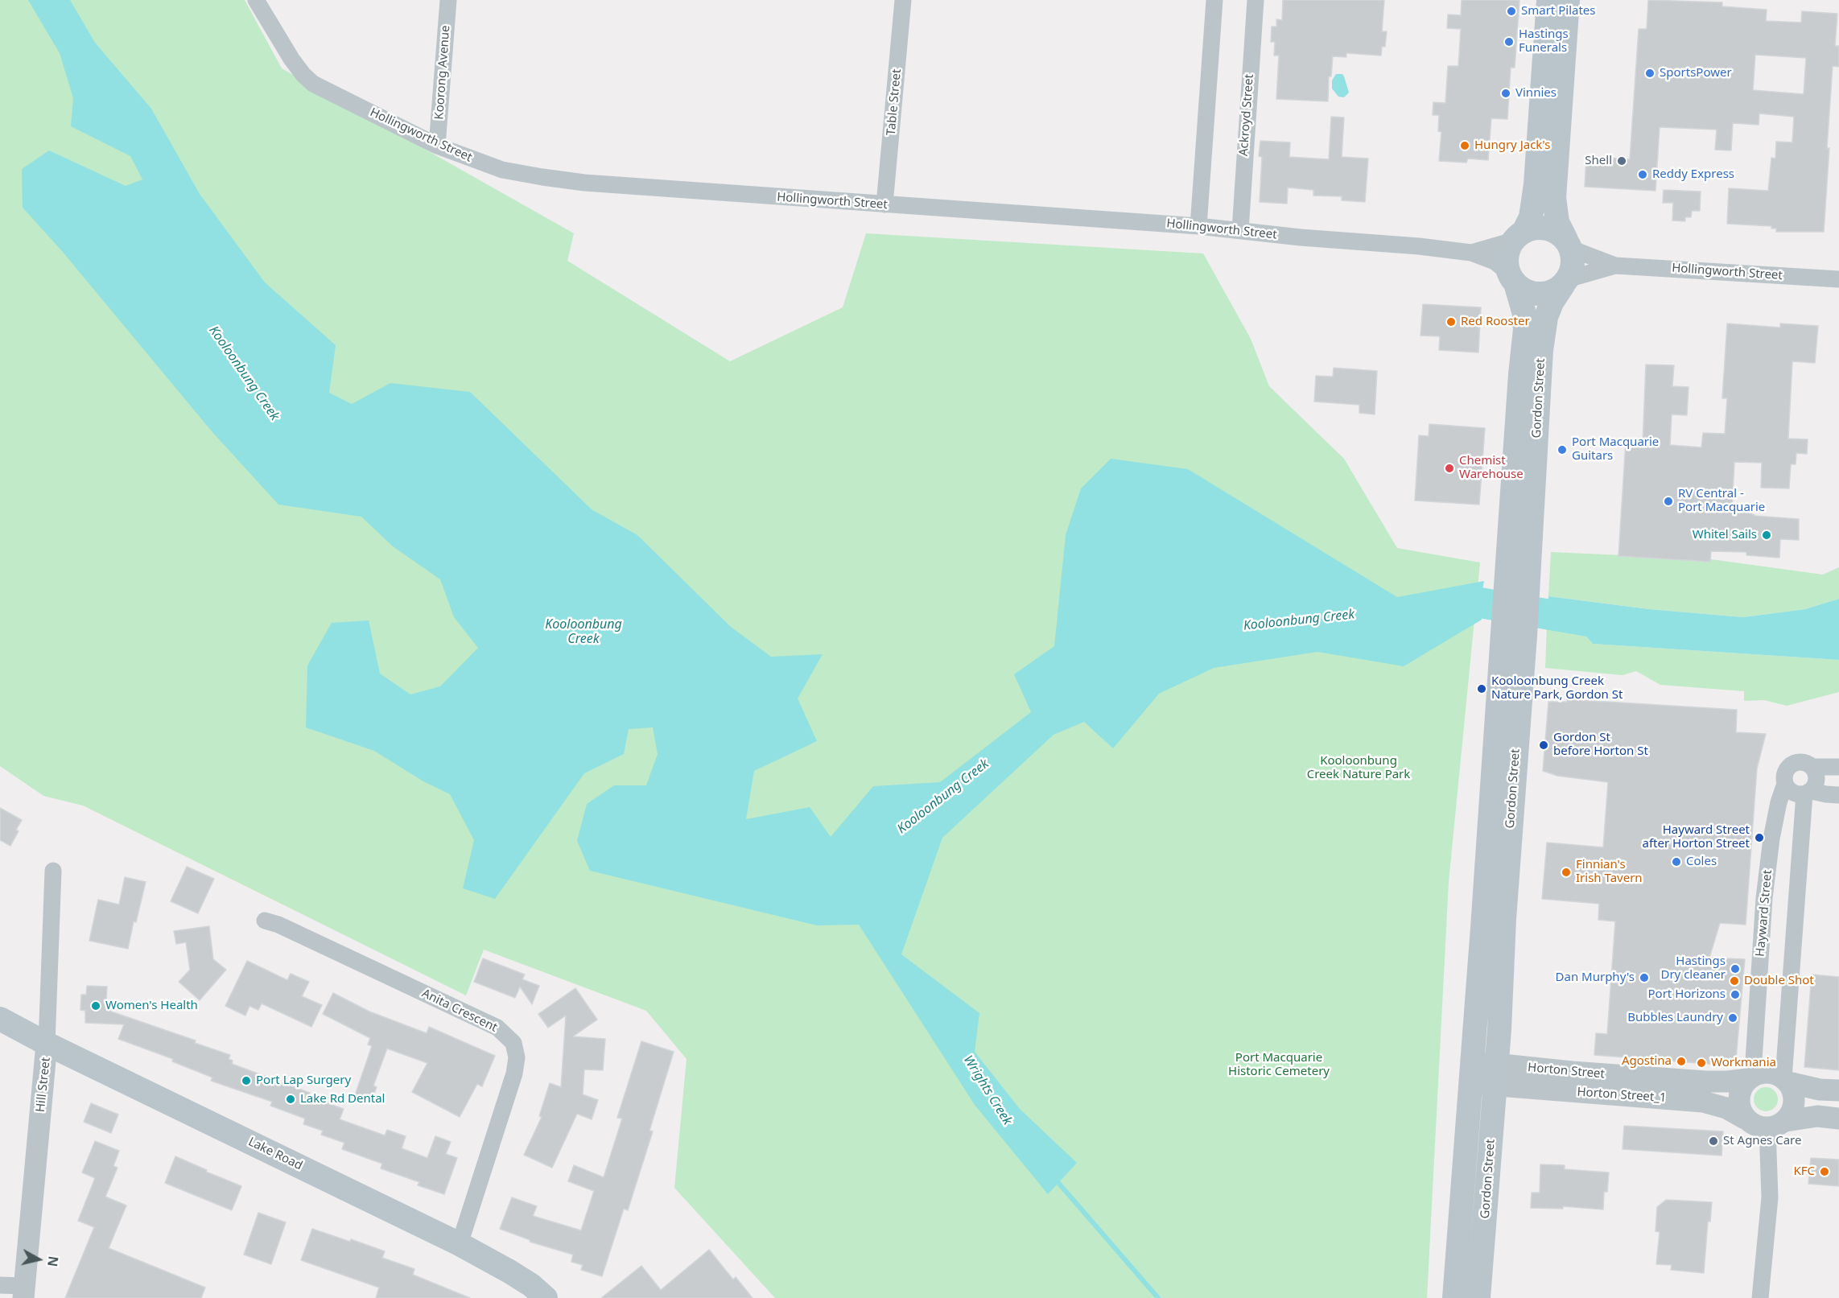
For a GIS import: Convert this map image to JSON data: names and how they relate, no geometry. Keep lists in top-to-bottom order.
{
  "streets": {
    "main road": ["Gordon Street", "Lake Road"],
    "street": [
      "Koorong Avenue",
      "Table Street",
      "Ackroyd Street",
      "Hollingworth Street",
      "Hayward Street",
      "Anita Crescent",
      "Horton Street",
      "Hill Street",
      "Horton Street_1"
    ]
  },
  "crossings": [
    ["Koorong Avenue", "Hollingworth Street"],
    ["Table Street", "Hollingworth Street"],
    ["Ackroyd Street", "Hollingworth Street"],
    ["Hollingworth Street", "Gordon Street"],
    ["Gordon Street", "Horton Street"],
    ["Gordon Street", "Horton Street_1"],
    ["Hayward Street", "Horton Street"],
    ["Hayward Street", "Horton Street_1"],
    ["Anita Crescent", "Lake Road"],
    ["Horton Street", "Horton Street_1"],
    ["Hill Street", "Lake Road"]
  ],
  "water": ["Kooloonbung Creek", "Wrights Creek"],
  "parks": ["Kooloonbung Creek Nature Park", "Port Macquarie Historic Cemetery"],
  "places": [
    "Smart Pilates",
    "Hastings Funerals",
    "SportsPower",
    "Vinnies",
    "Hungry Jack's",
    "Shell",
    "Reddy Express",
    "Red Rooster",
    "Port Macquarie Guitars",
    "Chemist Warehouse",
    "RV Central - Port Macquarie",
    "Whitel Sails",
    "Kooloonbung Creek Nature Park, Gordon St",
    "Gordon St before Horton St",
    "Hayward Street after Horton Street",
    "Coles",
    "Finnian's Irish Tavern",
    "Hastings Dry cleaner",
    "Dan Murphy's",
    "Double Shot",
    "Port Horizons",
    "Women's Health",
    "Bubbles Laundry",
    "Agostina",
    "Workmania",
    "Port Lap Surgery",
    "Lake Rd Dental",
    "St Agnes Care",
    "KFC"
  ],
  "north": "right"
}
